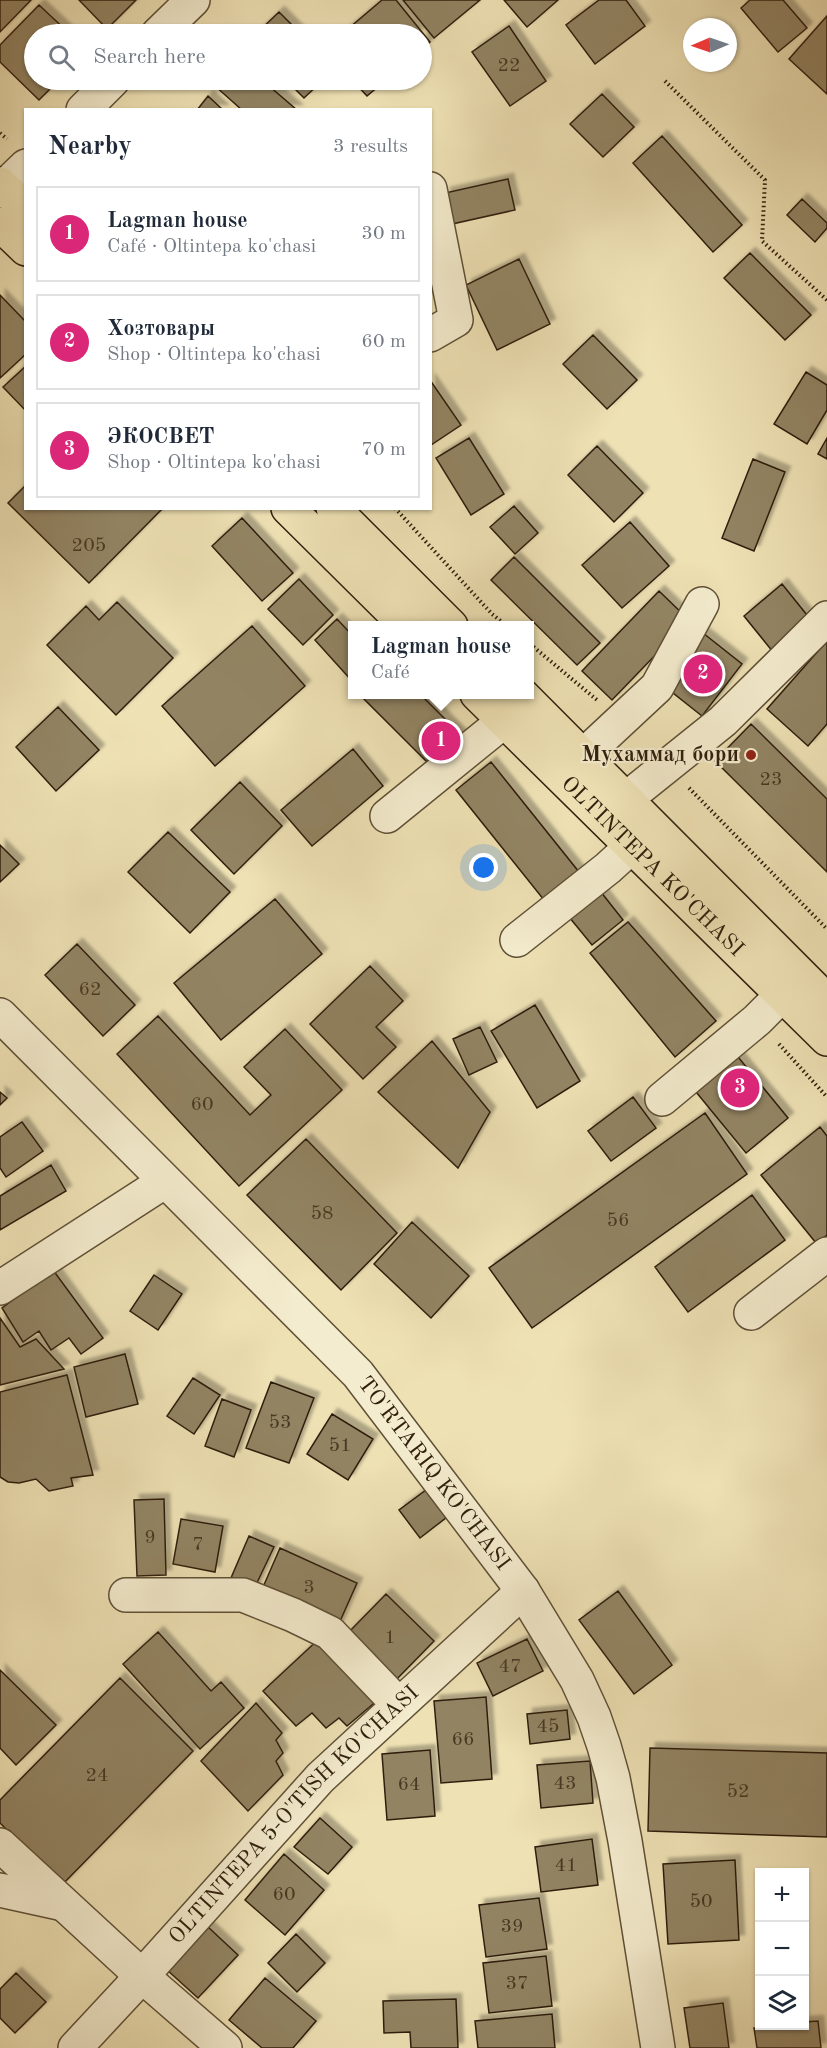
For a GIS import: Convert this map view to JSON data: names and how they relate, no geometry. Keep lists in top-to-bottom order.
{
  "streets": {
    "main road": ["OLTINTEPA KO'CHASI"],
    "street": ["TO'RTARIQ KO'CHASI", "OLTINTEPA 5-O'TISH KO'CHASI"]
  },
  "crossings": [
    ["TO'RTARIQ KO'CHASI", "OLTINTEPA 5-O'TISH KO'CHASI"]
  ],
  "places": ["Мухаммад бори"],
  "house_numbers": [
    "22",
    "205",
    "23",
    "62",
    "60",
    "58",
    "56",
    "53",
    "51",
    "9",
    "7",
    "3",
    "1",
    "47",
    "45",
    "66",
    "24",
    "43",
    "64",
    "52",
    "41",
    "60",
    "50",
    "39",
    "37"
  ],
  "north": "left",
  "page": {
    "search": "Search here",
    "heading": ["Nearby", "3 results"],
    "list": [
      {
        "mark": "1",
        "name": "Lagman house",
        "note": "Café · Oltintepa ko'chasi",
        "value": "30 m"
      },
      {
        "mark": "2",
        "name": "Хозтовары",
        "note": "Shop · Oltintepa ko'chasi",
        "value": "60 m"
      },
      {
        "mark": "3",
        "name": "ЭКОСВЕТ",
        "note": "Shop · Oltintepa ko'chasi",
        "value": "70 m"
      }
    ],
    "popup": ["Lagman house", "Café"],
    "pins": ["2", "1", "3"],
    "map_buttons": ["+", "−"]
  }
}
